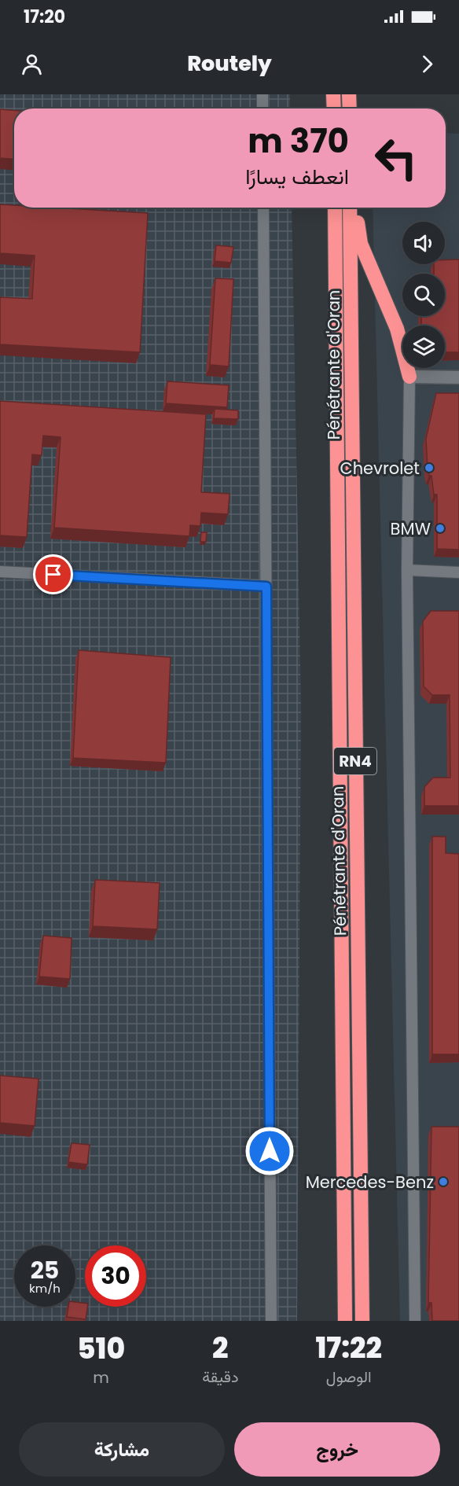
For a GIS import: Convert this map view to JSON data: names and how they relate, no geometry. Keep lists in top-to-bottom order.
{
  "streets": {
    "highway": ["Pénétrante d'Oran", "RN4"]
  },
  "places": ["Chevrolet", "BMW", "Mercedes-Benz"],
  "page": {
    "status": "17:20",
    "header": "Routely",
    "turn": ["370 m", "انعطف يسارًا"],
    "speed": "25 km/h",
    "limit": "30",
    "eta": [
      "17:22",
      "الوصول",
      "2",
      "دقيقة",
      "510",
      "m"
    ],
    "buttons": ["خروج", "مشاركة"]
  }
}
